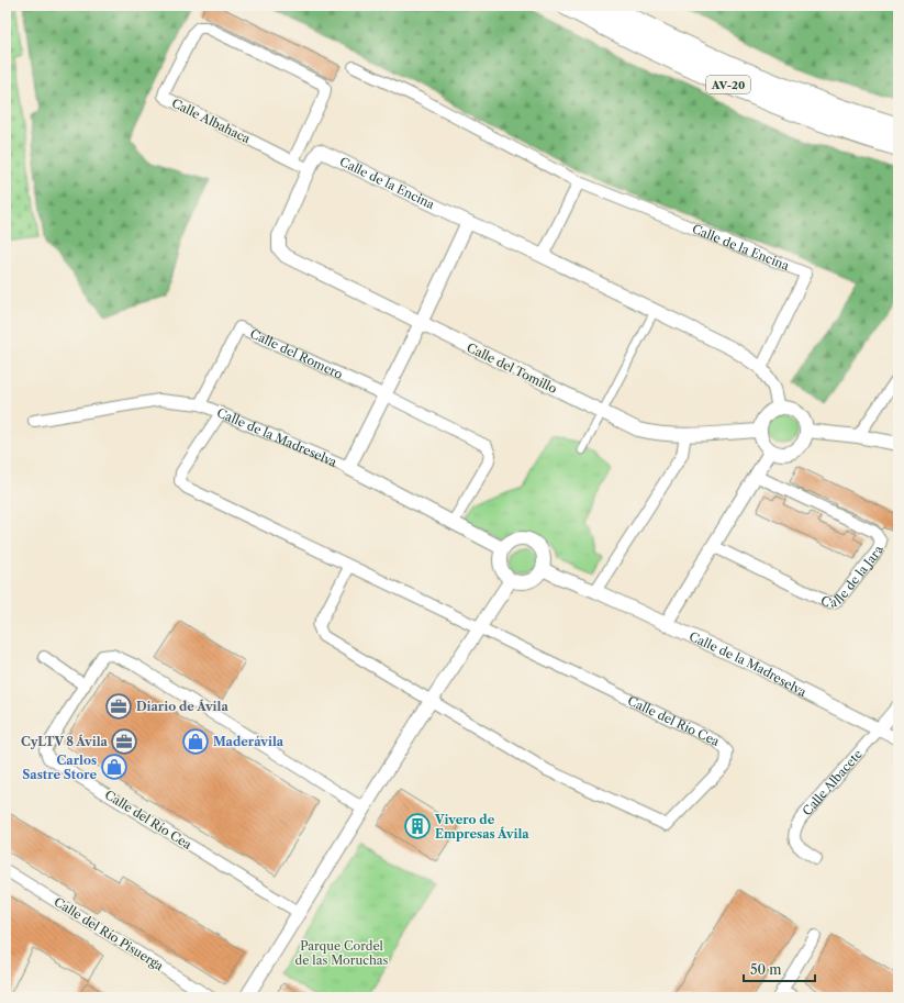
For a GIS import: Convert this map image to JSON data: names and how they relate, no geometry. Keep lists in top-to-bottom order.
{
  "streets": {
    "highway": ["AV-20"],
    "street": [
      "Calle Albahaca",
      "Calle de la Encina",
      "Calle del Romero",
      "Calle del Tomillo",
      "Calle de la Madreselva",
      "Calle de la Jara",
      "Calle del Río Cea",
      "Calle Albacete",
      "Calle del Río Pisuerga"
    ]
  },
  "crossings": [
    ["Calle Albahaca", "Calle de la Encina"],
    ["Calle Albahaca", "Calle del Tomillo"],
    ["Calle de la Encina", "Calle del Tomillo"],
    ["Calle del Romero", "Calle de la Madreselva"],
    ["Calle de la Madreselva", "Calle del Río Cea"],
    ["Calle de la Madreselva", "Calle Albacete"]
  ],
  "parks": ["Parque Cordel de las Moruchas"],
  "places": {
    "office": ["Diario de Ávila", "CyLTV 8 Ávila"],
    "shop": ["Maderávila", "Carlos Sastre Store"],
    "building": ["Vivero de Empresas Ávila"]
  },
  "scale_bar": "50 m"
}
